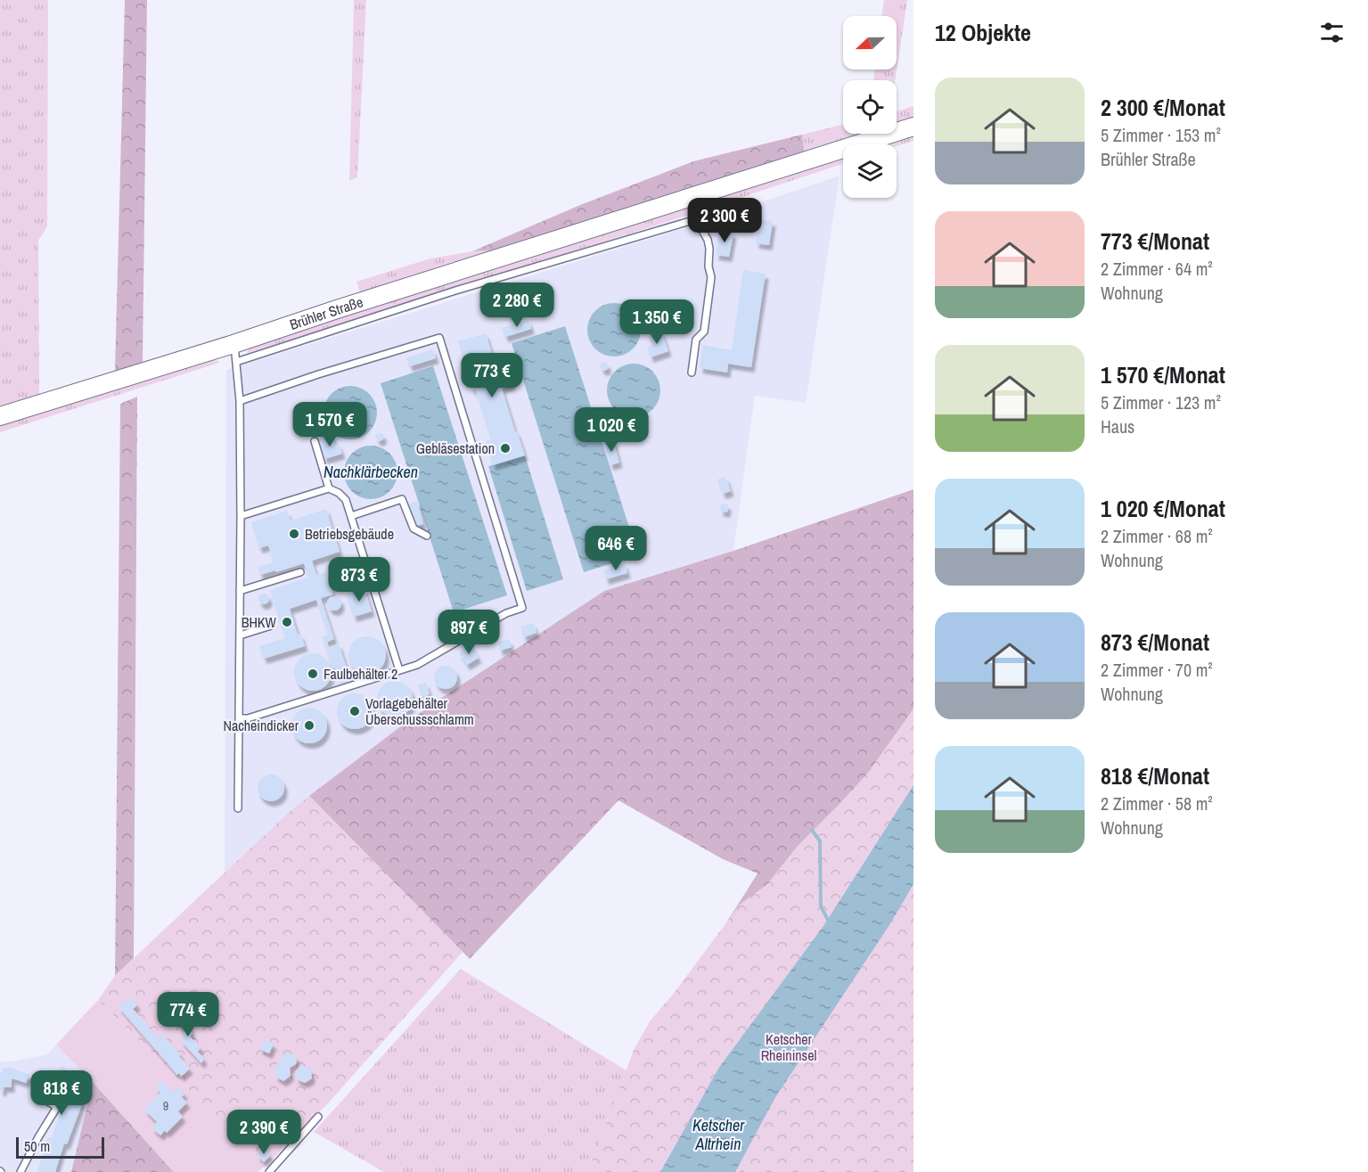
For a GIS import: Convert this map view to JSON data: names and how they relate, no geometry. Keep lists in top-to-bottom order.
{
  "streets": {
    "street": ["Brühler Straße"]
  },
  "water": ["Nachklärbecken", "Ketscher Altrhein"],
  "parks": ["Ketscher Rheininsel"],
  "places": [
    "Gebläsestation",
    "Betriebsgebäude",
    "BHKW",
    "Faulbehälter 2",
    "Vorlagebehälter Überschussschlamm",
    "Nacheindicker"
  ],
  "house_numbers": ["9"],
  "scale_bar": "50 m",
  "north": "left",
  "page": {
    "heading": "12 Objekte",
    "list": [
      {
        "name": "2 300 €/Monat",
        "note": "5 Zimmer · 153 m² · Brühler Straße"
      },
      {
        "name": "773 €/Monat",
        "note": "2 Zimmer · 64 m² · Wohnung"
      },
      {
        "name": "1 570 €/Monat",
        "note": "5 Zimmer · 123 m² · Haus"
      },
      {
        "name": "1 020 €/Monat",
        "note": "2 Zimmer · 68 m² · Wohnung"
      },
      {
        "name": "873 €/Monat",
        "note": "2 Zimmer · 70 m² · Wohnung"
      },
      {
        "name": "818 €/Monat",
        "note": "2 Zimmer · 58 m² · Wohnung"
      }
    ],
    "price": [
      "2 300 €",
      "2 280 €",
      "1 350 €",
      "773 €",
      "1 570 €",
      "1 020 €",
      "646 €",
      "873 €",
      "897 €",
      "774 €",
      "818 €",
      "2 390 €"
    ],
    "scale": "50 m"
  }
}
